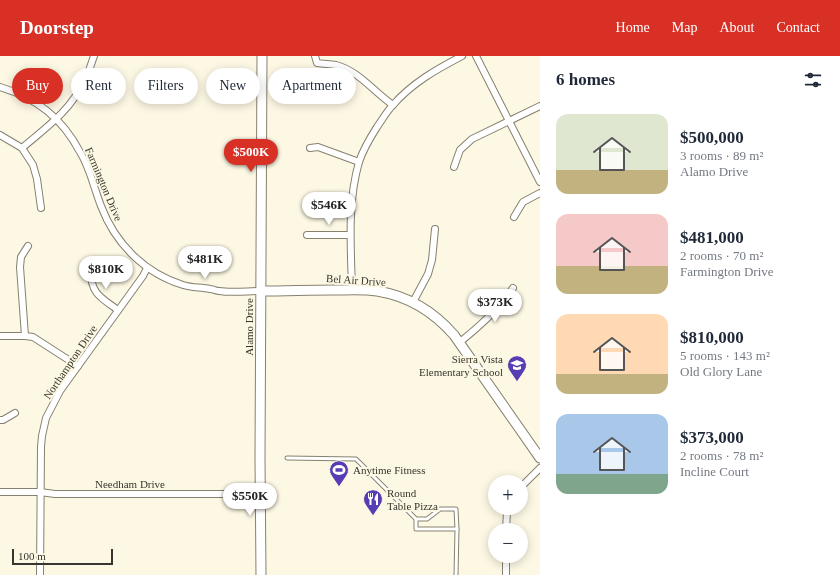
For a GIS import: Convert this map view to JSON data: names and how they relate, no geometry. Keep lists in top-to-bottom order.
{
  "streets": {
    "main road": ["Bel Air Drive", "Alamo Drive"],
    "street": ["Farmington Drive", "Northampton Drive", "Needham Drive"]
  },
  "crossings": [
    ["Farmington Drive", "Bel Air Drive"],
    ["Farmington Drive", "Alamo Drive"],
    ["Farmington Drive", "Northampton Drive"],
    ["Bel Air Drive", "Alamo Drive"],
    ["Alamo Drive", "Needham Drive"],
    ["Northampton Drive", "Needham Drive"]
  ],
  "places": {
    "school or university": ["Sierra Vista Elementary School"],
    "sports": ["Anytime Fitness"],
    "restaurant": ["Round Table Pizza"]
  },
  "scale_bar": "100 m",
  "page": {
    "header": "Doorstep",
    "nav": [
      "Home",
      "Map",
      "About",
      "Contact"
    ],
    "heading": "6 homes",
    "chip": [
      "Buy",
      "Rent",
      "Filters",
      "New",
      "Apartment"
    ],
    "list": [
      {
        "name": "$500,000",
        "note": "3 rooms · 89 m² · Alamo Drive"
      },
      {
        "name": "$481,000",
        "note": "2 rooms · 70 m² · Farmington Drive"
      },
      {
        "name": "$810,000",
        "note": "5 rooms · 143 m² · Old Glory Lane"
      },
      {
        "name": "$373,000",
        "note": "2 rooms · 78 m² · Incline Court"
      }
    ],
    "price": [
      "$500K",
      "$546K",
      "$481K",
      "$810K",
      "$373K",
      "$550K"
    ],
    "map_buttons": ["+", "−"],
    "scale": "100 m"
  }
}
